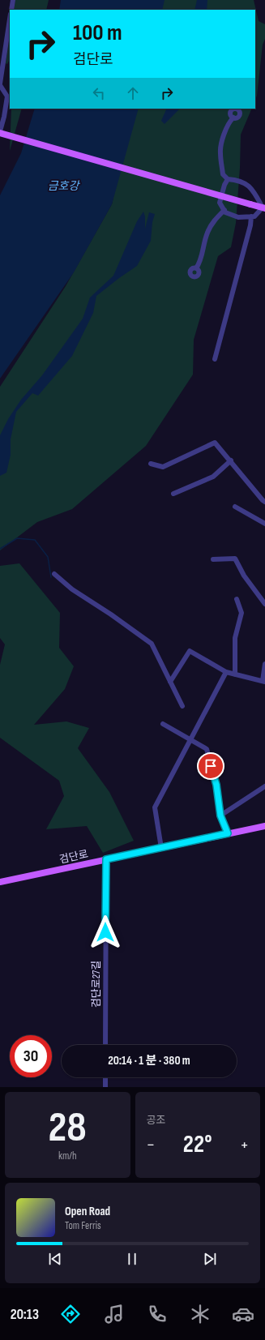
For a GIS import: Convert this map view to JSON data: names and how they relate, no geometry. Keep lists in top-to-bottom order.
{
  "streets": {
    "main road": ["검단로"],
    "street": ["검단로27길"]
  },
  "crossings": [
    ["검단로", "검단로27길"]
  ],
  "water": ["금호강"],
  "page": {
    "turn": ["100 m", "검단로"],
    "limit": "30",
    "trip": "20:14 · 1 분 · 380 m",
    "tile": [
      ["28", "km/h"],
      "공조"
    ],
    "heat": ["−", "22°", "+"],
    "song": ["Open Road", "Tom Ferris"],
    "tabs": "20:13"
  }
}
